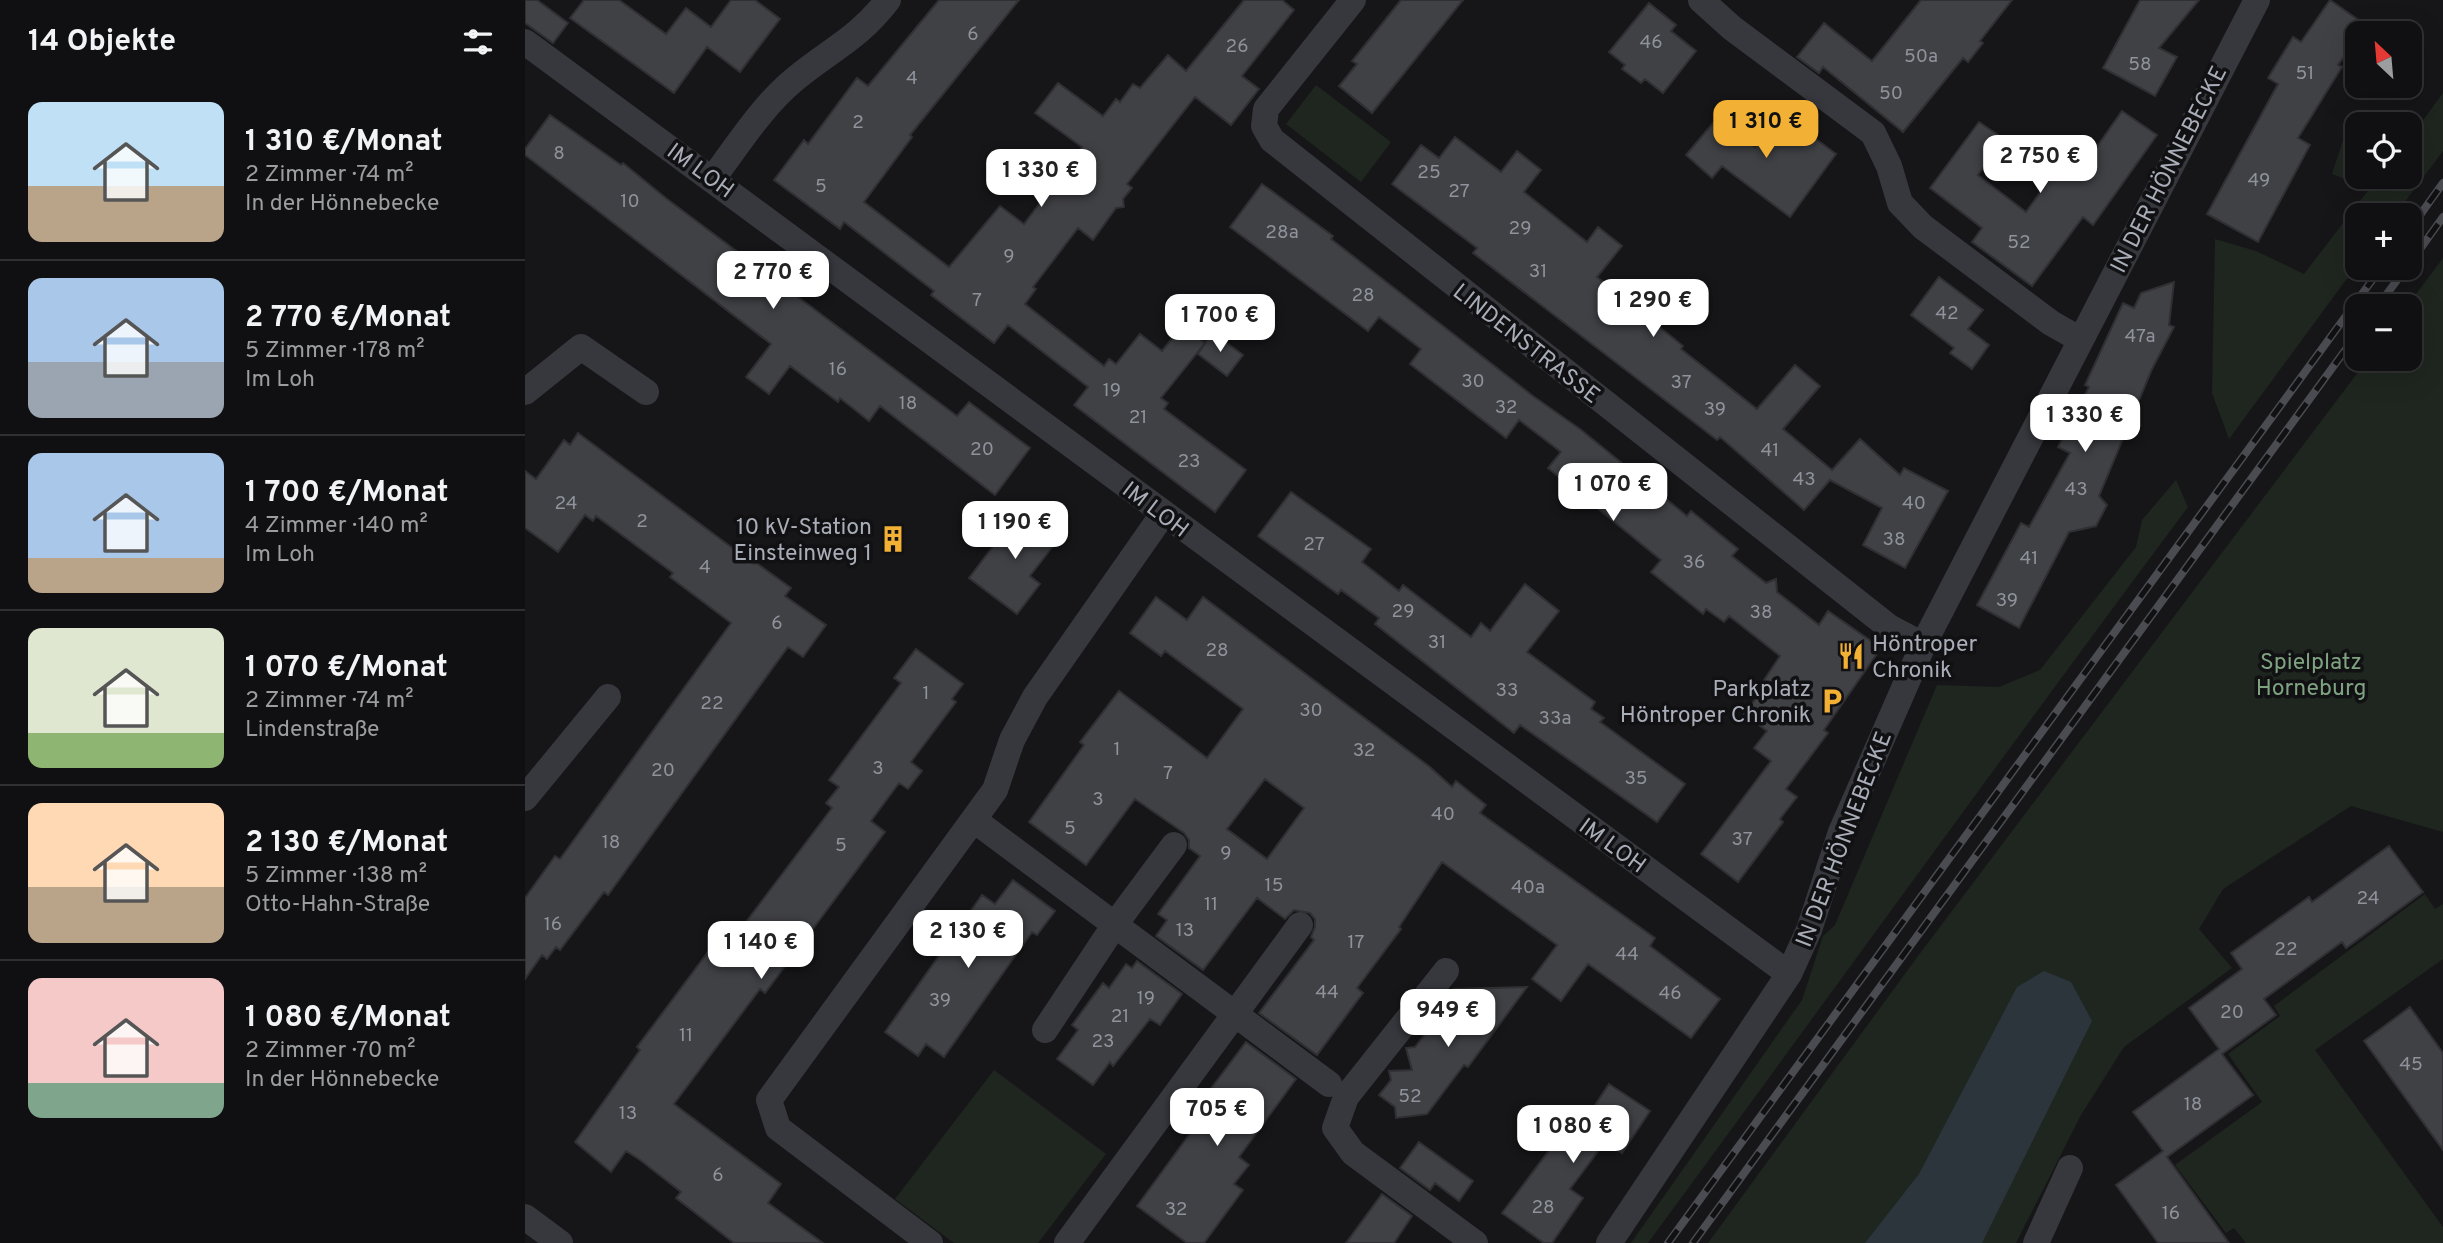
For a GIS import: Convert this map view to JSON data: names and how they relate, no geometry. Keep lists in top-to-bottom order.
{
  "streets": {
    "street": ["IN DER HÖNNEBECKE", "IM LOH", "LINDENSTRASSE"]
  },
  "crossings": [
    ["IN DER HÖNNEBECKE", "IM LOH"],
    ["IN DER HÖNNEBECKE", "LINDENSTRASSE"]
  ],
  "parks": ["Spielplatz Horneburg"],
  "places": {
    "building": ["10 kV-Station Einsteinweg 1"],
    "restaurant": ["Höntroper Chronik"],
    "parking": ["Parkplatz Höntroper Chronik"]
  },
  "house_numbers": [
    "6",
    "46",
    "26",
    "50a",
    "58",
    "51",
    "4",
    "50",
    "2",
    "8",
    "25",
    "49",
    "5",
    "27",
    "10",
    "29",
    "28a",
    "52",
    "9",
    "31",
    "28",
    "7",
    "42",
    "47a",
    "16",
    "30",
    "37",
    "19",
    "18",
    "32",
    "39",
    "21",
    "20",
    "41",
    "23",
    "43",
    "43",
    "24",
    "40",
    "2",
    "38",
    "27",
    "41",
    "36",
    "4",
    "39",
    "29",
    "38",
    "6",
    "31",
    "28",
    "33",
    "1",
    "22",
    "30",
    "33a",
    "1",
    "32",
    "3",
    "20",
    "7",
    "35",
    "3",
    "40",
    "5",
    "37",
    "18",
    "5",
    "9",
    "15",
    "40a",
    "24",
    "11",
    "16",
    "13",
    "17",
    "22",
    "44",
    "44",
    "46",
    "19",
    "39",
    "20",
    "21",
    "11",
    "23",
    "45",
    "52",
    "18",
    "13",
    "6",
    "28",
    "32",
    "16"
  ],
  "north": "top left",
  "page": {
    "heading": "14 Objekte",
    "map_buttons": ["+", "−"],
    "list": [
      {
        "name": "1 310 €/Monat",
        "note": "2 Zimmer · 74 m² · In der Hönnebecke"
      },
      {
        "name": "2 770 €/Monat",
        "note": "5 Zimmer · 178 m² · Im Loh"
      },
      {
        "name": "1 700 €/Monat",
        "note": "4 Zimmer · 140 m² · Im Loh"
      },
      {
        "name": "1 070 €/Monat",
        "note": "2 Zimmer · 74 m² · Lindenstraße"
      },
      {
        "name": "2 130 €/Monat",
        "note": "5 Zimmer · 138 m² · Otto-Hahn-Straße"
      },
      {
        "name": "1 080 €/Monat",
        "note": "2 Zimmer · 70 m² · In der Hönnebecke"
      }
    ],
    "price": [
      "1 310 €",
      "2 750 €",
      "1 330 €",
      "2 770 €",
      "1 290 €",
      "1 700 €",
      "1 330 €",
      "1 070 €",
      "1 190 €",
      "2 130 €",
      "1 140 €",
      "949 €",
      "705 €",
      "1 080 €"
    ]
  }
}
